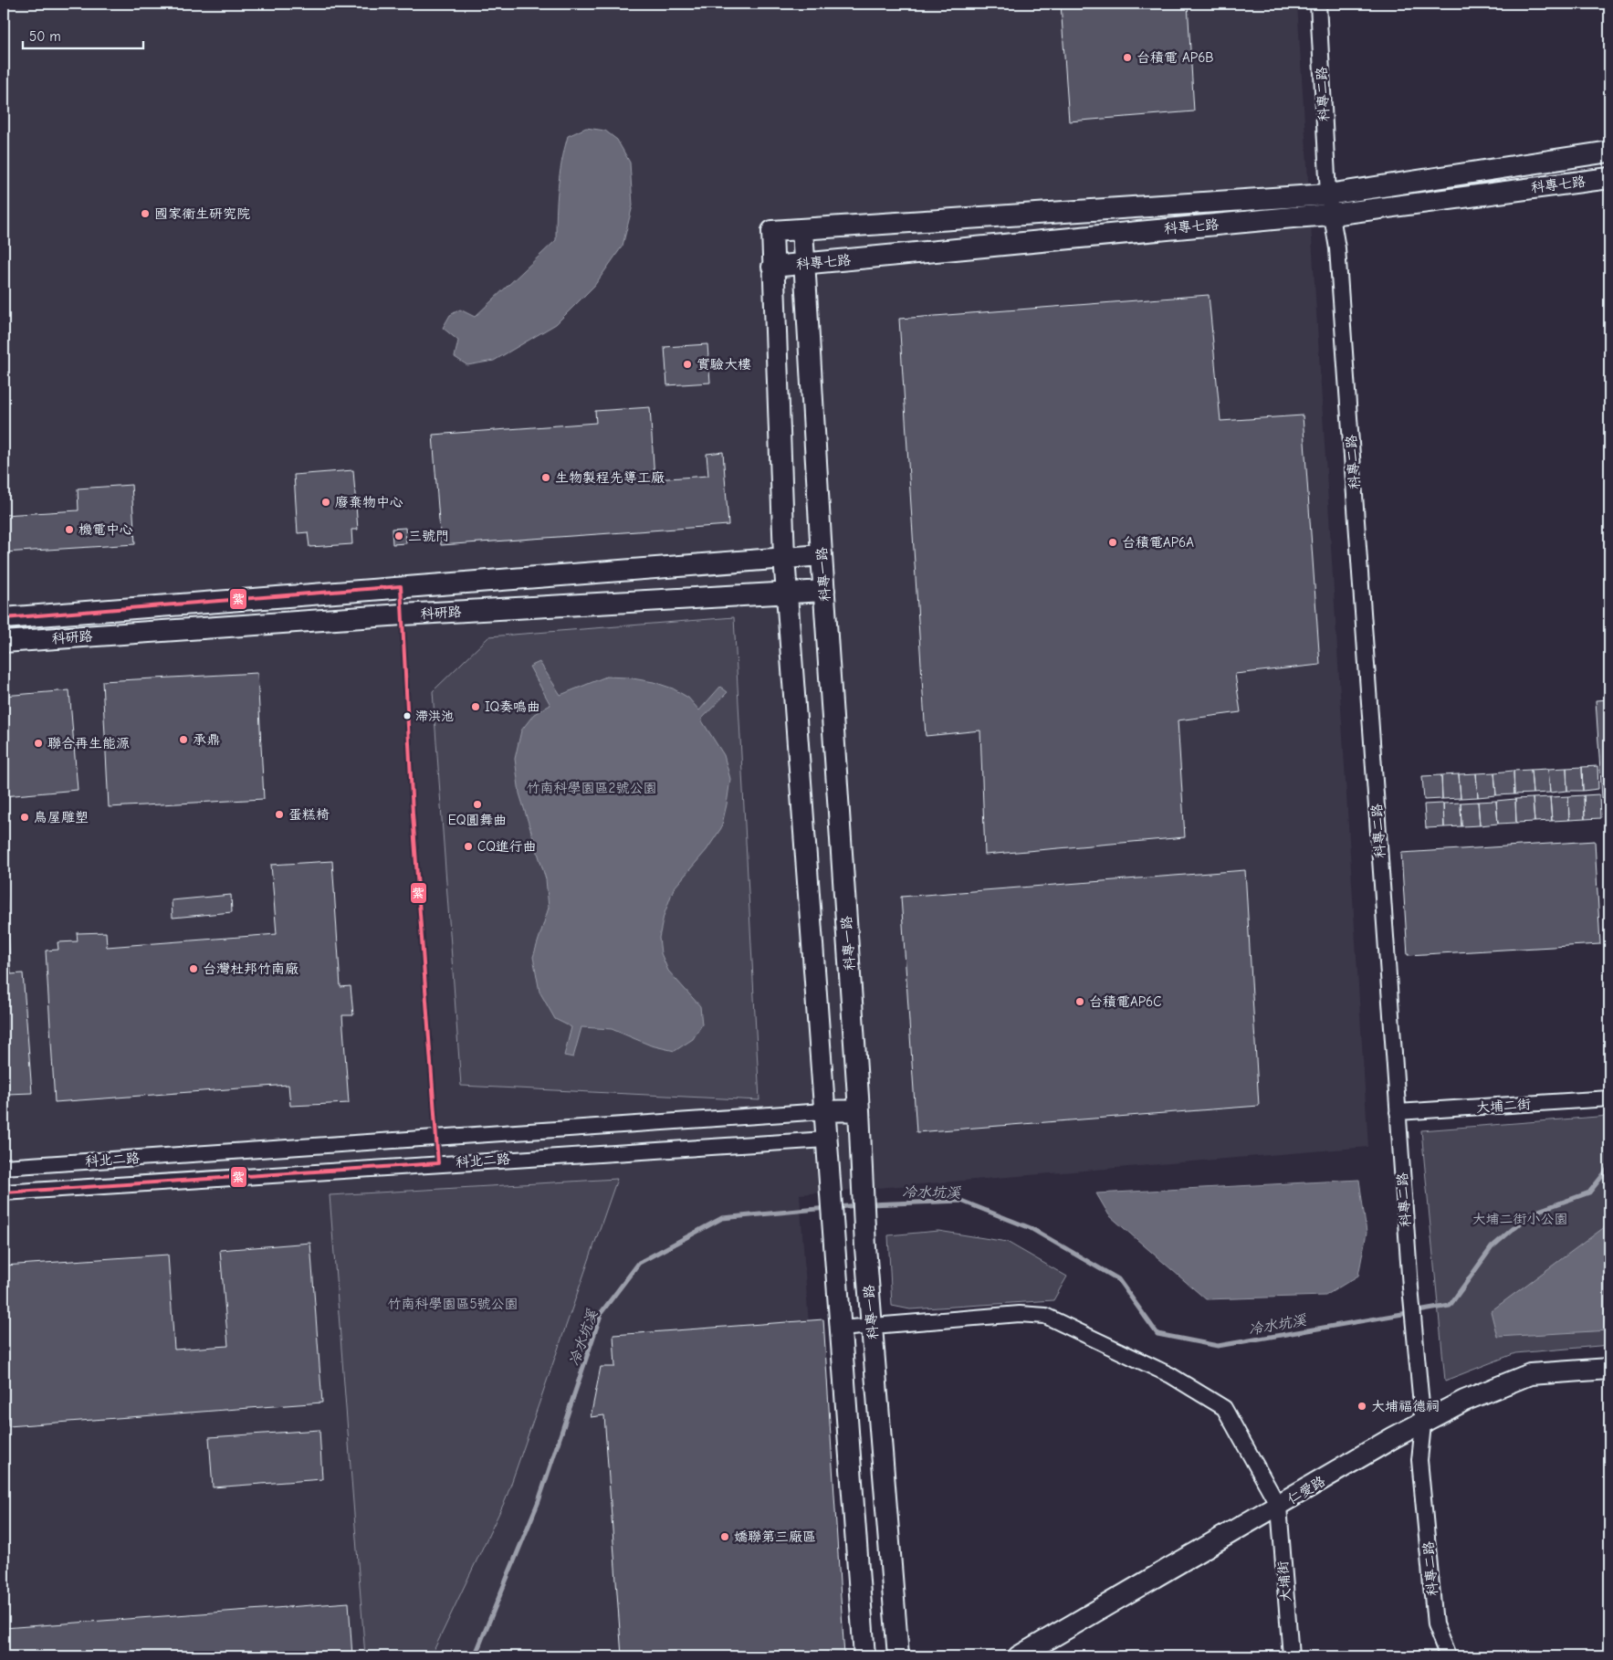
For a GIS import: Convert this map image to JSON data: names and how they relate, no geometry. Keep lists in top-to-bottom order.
{
  "streets": {
    "street": [
      "科專二路",
      "科專七路",
      "科專一路",
      "科研路",
      "大埔二街",
      "科北二路",
      "仁愛路",
      "大埔街"
    ]
  },
  "crossings": [
    ["科專二路", "科專七路"],
    ["科專二路", "大埔二街"],
    ["科專二路", "仁愛路"],
    ["科專七路", "科專一路"],
    ["科專一路", "科研路"],
    ["仁愛路", "大埔街"]
  ],
  "water": ["冷水坑溪"],
  "parks": ["竹南科學園區2號公園", "大埔二街小公園", "竹南科學園區5號公園"],
  "places": [
    "台積電 AP6B",
    "國家衛生研究院",
    "實驗大樓",
    "生物製程先導工廠",
    "廢棄物中心",
    "機電中心",
    "三號門",
    "台積電AP6A",
    "IQ奏鳴曲",
    "滯洪池",
    "承鼎",
    "聯合再生能源",
    "EQ圓舞曲",
    "蛋糕椅",
    "鳥屋雕塑",
    "CQ進行曲",
    "台灣杜邦竹南廠",
    "台積電AP6C",
    "大埔福德祠",
    "嬌聯第三廠區"
  ],
  "lines": ["transit line 紫"],
  "scale_bar": "50 m"
}
